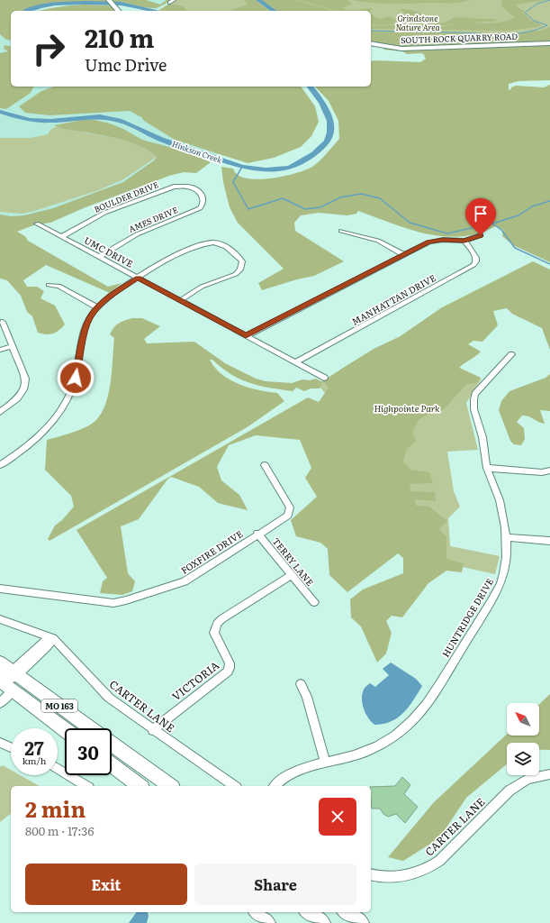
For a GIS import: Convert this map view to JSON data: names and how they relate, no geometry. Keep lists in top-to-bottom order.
{
  "streets": {
    "main road": ["MO 163"],
    "street": [
      "SOUTH ROCK QUARRY ROAD",
      "BOULDER DRIVE",
      "AMES DRIVE",
      "UMC DRIVE",
      "MANHATTAN DRIVE",
      "FOXFIRE DRIVE",
      "TERRY LANE",
      "HUNTRIDGE DRIVE",
      "VICTORIA",
      "CARTER LANE"
    ]
  },
  "crossings": [
    ["BOULDER DRIVE", "AMES DRIVE"],
    ["BOULDER DRIVE", "UMC DRIVE"],
    ["AMES DRIVE", "UMC DRIVE"],
    ["UMC DRIVE", "MANHATTAN DRIVE"],
    ["FOXFIRE DRIVE", "TERRY LANE"],
    ["TERRY LANE", "VICTORIA"],
    ["VICTORIA", "CARTER LANE"]
  ],
  "water": ["Hinkson Creek"],
  "parks": ["Grindstone Nature Area", "Highpointe Park"],
  "north": "top left",
  "page": {
    "turn": ["210 m", "Umc Drive"],
    "speed": "27 km/h",
    "limit": "30",
    "heading": ["2 min", "800 m · 17:36"],
    "buttons": ["Exit", "Share"]
  }
}
